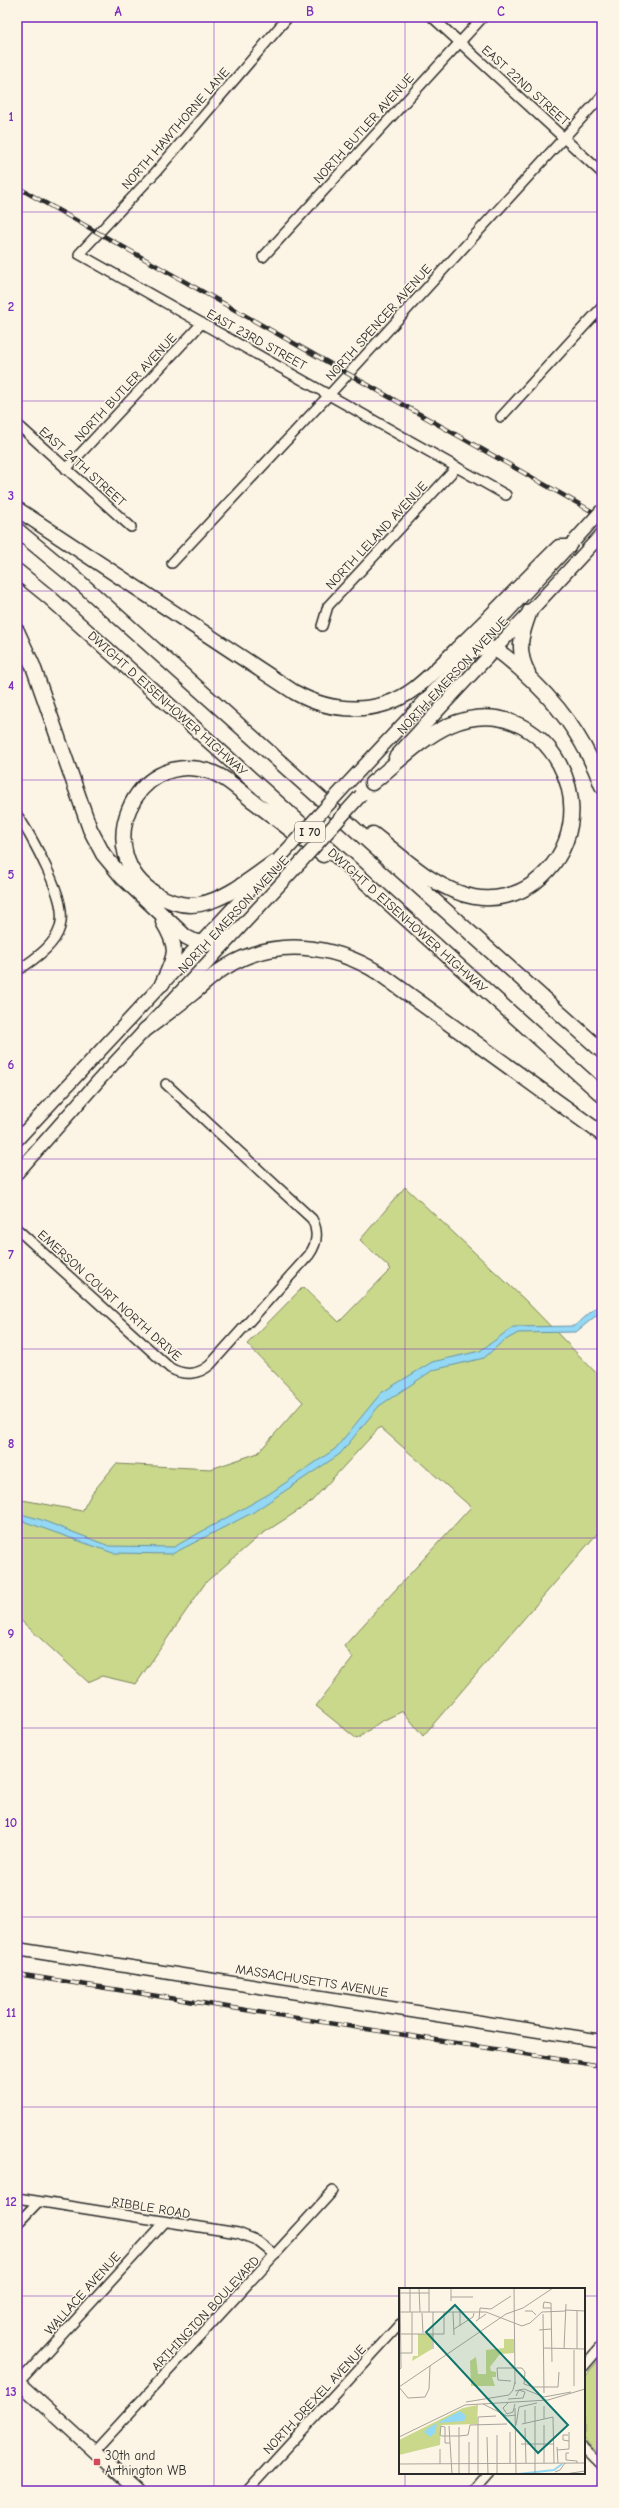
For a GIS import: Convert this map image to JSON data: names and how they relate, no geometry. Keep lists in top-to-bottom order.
{
  "streets": {
    "highway": ["DWIGHT D EISENHOWER HIGHWAY", "I 70"],
    "main road": ["NORTH EMERSON AVENUE", "MASSACHUSETTS AVENUE"],
    "street": [
      "EAST 22ND STREET",
      "NORTH HAWTHORNE LANE",
      "NORTH BUTLER AVENUE",
      "NORTH SPENCER AVENUE",
      "EAST 23RD STREET",
      "EAST 24TH STREET",
      "NORTH LELAND AVENUE",
      "EMERSON COURT NORTH DRIVE",
      "RIBBLE ROAD",
      "WALLACE AVENUE",
      "ARTHINGTON BOULEVARD",
      "NORTH DREXEL AVENUE"
    ]
  },
  "crossings": [
    ["EAST 22ND STREET", "NORTH BUTLER AVENUE"],
    ["EAST 22ND STREET", "NORTH SPENCER AVENUE"],
    ["NORTH HAWTHORNE LANE", "EAST 23RD STREET"],
    ["NORTH BUTLER AVENUE", "EAST 23RD STREET"],
    ["NORTH BUTLER AVENUE", "EAST 24TH STREET"],
    ["NORTH SPENCER AVENUE", "EAST 23RD STREET"],
    ["EAST 23RD STREET", "NORTH LELAND AVENUE"],
    ["RIBBLE ROAD", "WALLACE AVENUE"],
    ["RIBBLE ROAD", "ARTHINGTON BOULEVARD"]
  ],
  "places": {
    "transit": ["30th and Arthington WB"]
  },
  "grid": {
    "columns": ["A", "B", "C"],
    "rows": [
      "1",
      "2",
      "3",
      "4",
      "5",
      "6",
      "7",
      "8",
      "9",
      "10",
      "11",
      "12",
      "13"
    ]
  }
}
